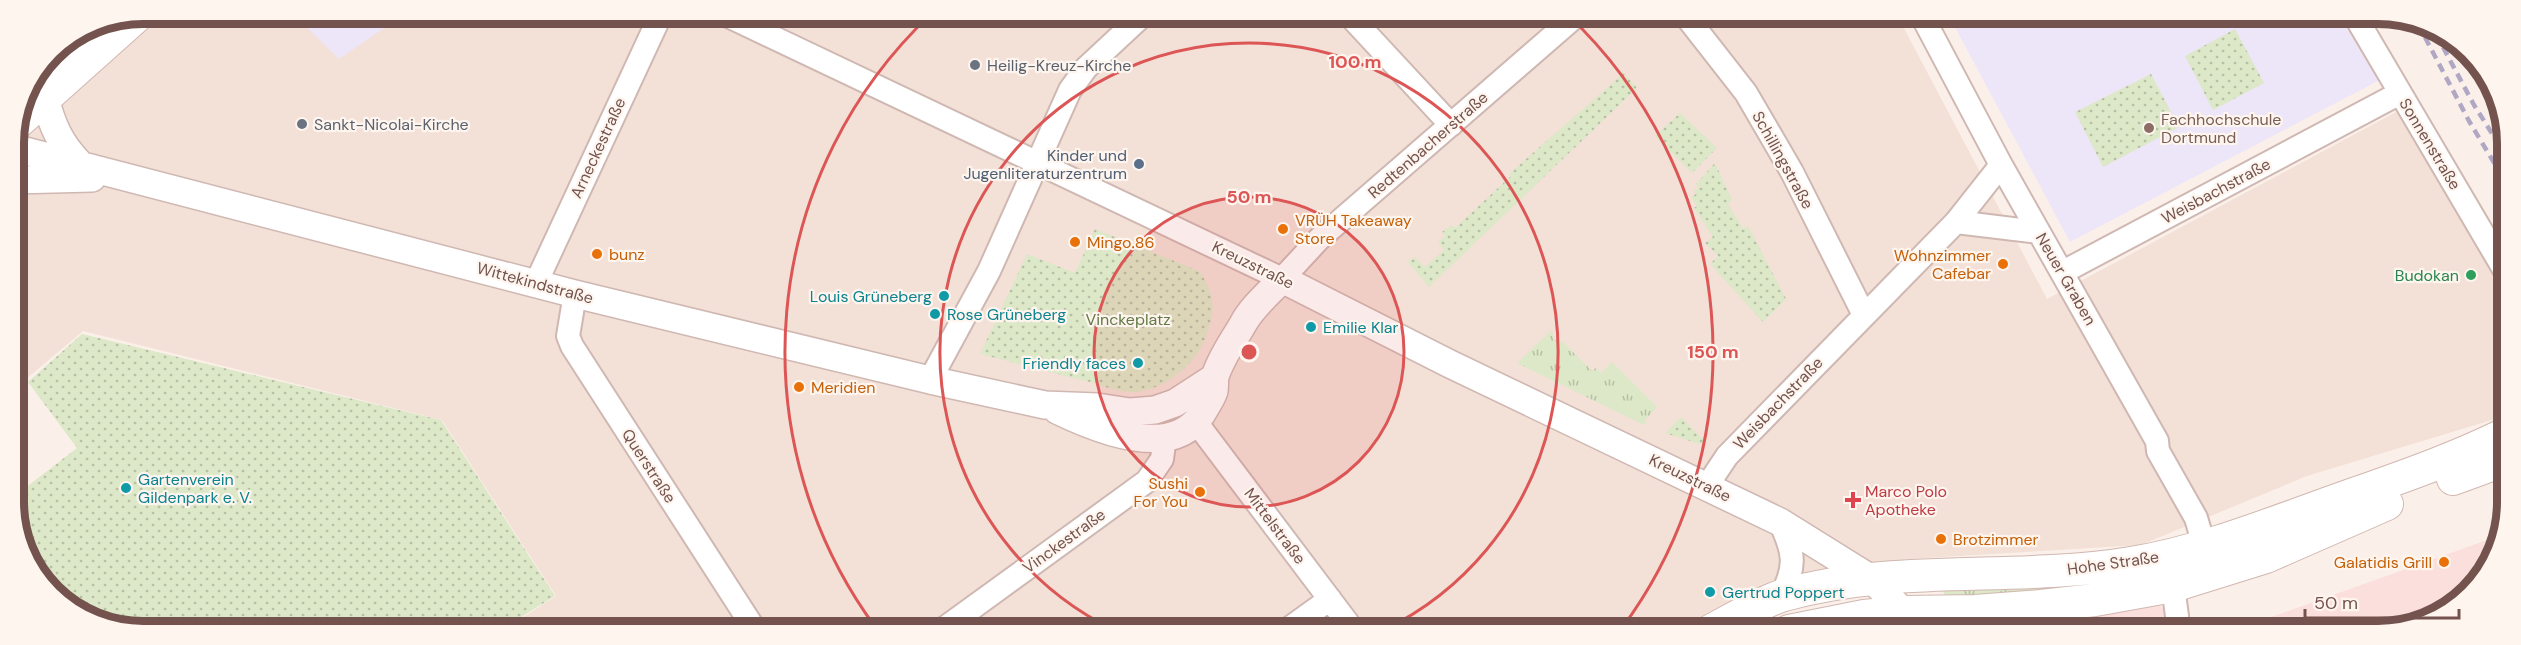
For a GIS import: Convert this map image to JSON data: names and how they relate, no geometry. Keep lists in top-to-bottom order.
{
  "streets": {
    "main road": ["Hohe Straße"],
    "street": [
      "Sonnenstraße",
      "Redtenbacherstraße",
      "Arneckestraße",
      "Schillingstraße",
      "Weisbachstraße",
      "Kreuzstraße",
      "Neuer Graben",
      "Wittekindstraße",
      "Querstraße",
      "Mittelstraße",
      "Vinckestraße"
    ]
  },
  "crossings": [
    ["Sonnenstraße", "Weisbachstraße"],
    ["Redtenbacherstraße", "Kreuzstraße"],
    ["Arneckestraße", "Wittekindstraße"],
    ["Schillingstraße", "Weisbachstraße"],
    ["Weisbachstraße", "Kreuzstraße"],
    ["Weisbachstraße", "Neuer Graben"],
    ["Kreuzstraße", "Hohe Straße"],
    ["Neuer Graben", "Hohe Straße"],
    ["Wittekindstraße", "Querstraße"]
  ],
  "parks": ["Vinckeplatz"],
  "places": {
    "other": [
      "Heilig-Kreuz-Kirche",
      "Sankt-Nicolai-Kirche",
      "Fachhochschule Dortmund",
      "Kinder und Jugenliteraturzentrum",
      "VRÜH Takeaway Store",
      "Mingo.86",
      "bunz",
      "Wohnzimmer Cafebar",
      "Budokan",
      "Louis Grüneberg",
      "Rose Grüneberg",
      "Emilie Klar",
      "Friendly faces",
      "Meridien",
      "Gartenverein Gildenpark e. V.",
      "Sushi For You",
      "Brotzimmer",
      "Galatidis Grill",
      "Gertrud Poppert"
    ],
    "health": ["Marco Polo Apotheke"]
  },
  "scale_bar": "50 m",
  "rings": ["100 m", "50 m", "150 m"]
}
